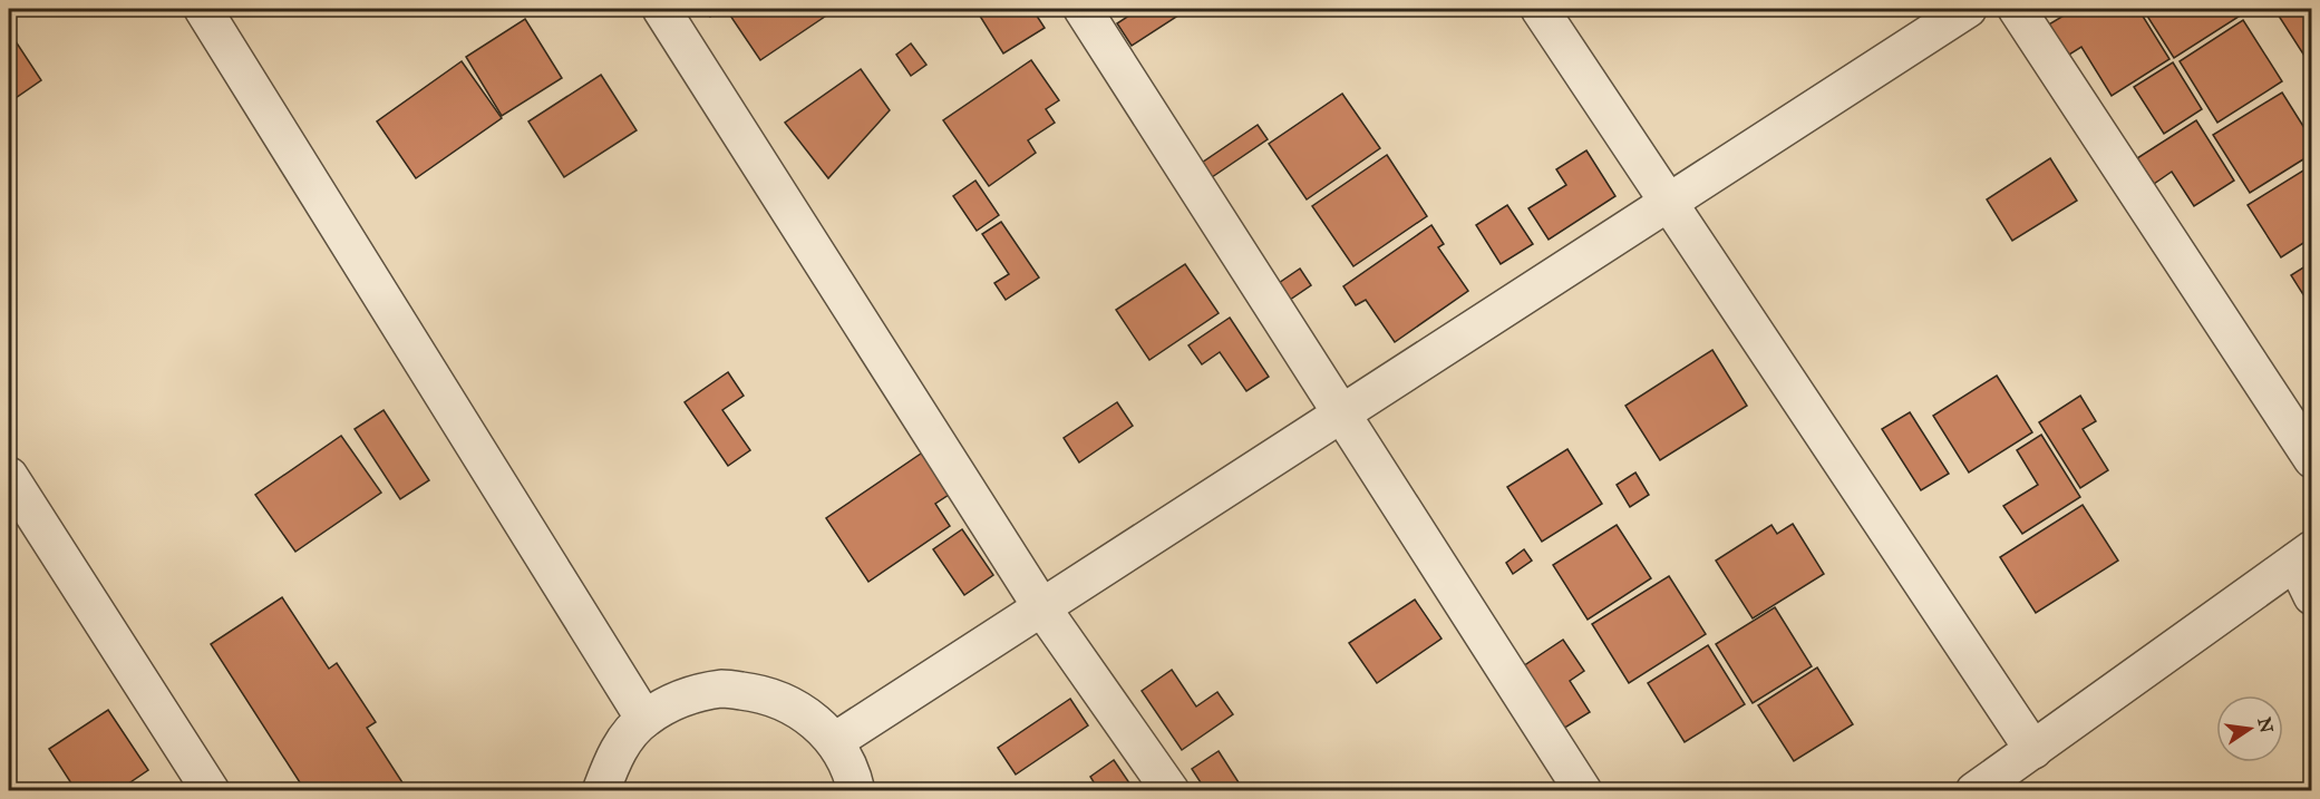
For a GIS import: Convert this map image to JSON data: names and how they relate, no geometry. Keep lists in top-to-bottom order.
{
  "north": "right"
}
